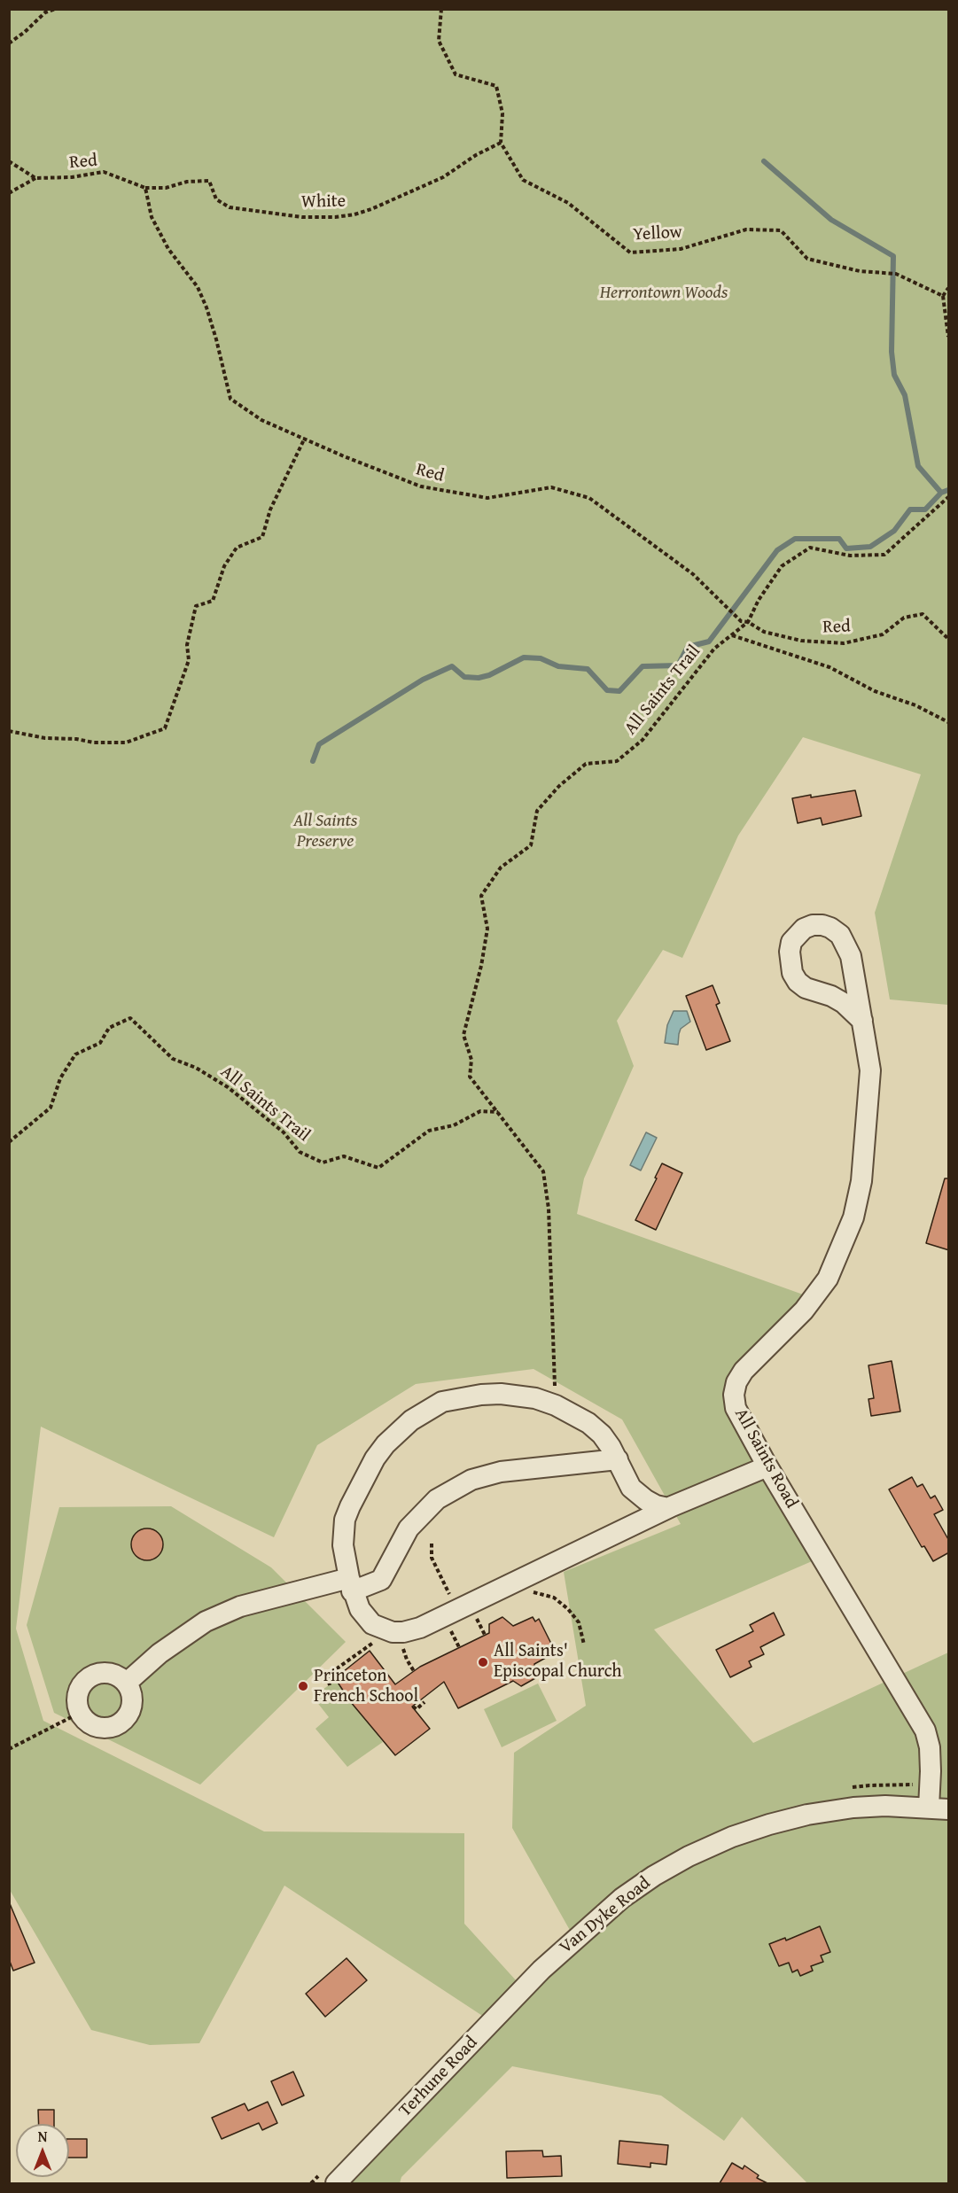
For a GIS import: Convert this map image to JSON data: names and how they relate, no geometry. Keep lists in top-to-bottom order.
{
  "streets": {
    "street": ["All Saints Road", "Van Dyke Road", "Terhune Road"],
    "path": [
      "Red",
      "White",
      "Yellow",
      "All Saints Trail"
    ]
  },
  "crossings": [
    ["Red", "White"],
    ["Red", "All Saints Trail"],
    ["White", "Yellow"],
    ["All Saints Road", "Van Dyke Road"],
    ["Van Dyke Road", "Terhune Road"]
  ],
  "parks": ["Herrontown Woods", "All Saints Preserve"],
  "places": ["All Saints' Episcopal Church", "Princeton French School"],
  "north": "top"
}
